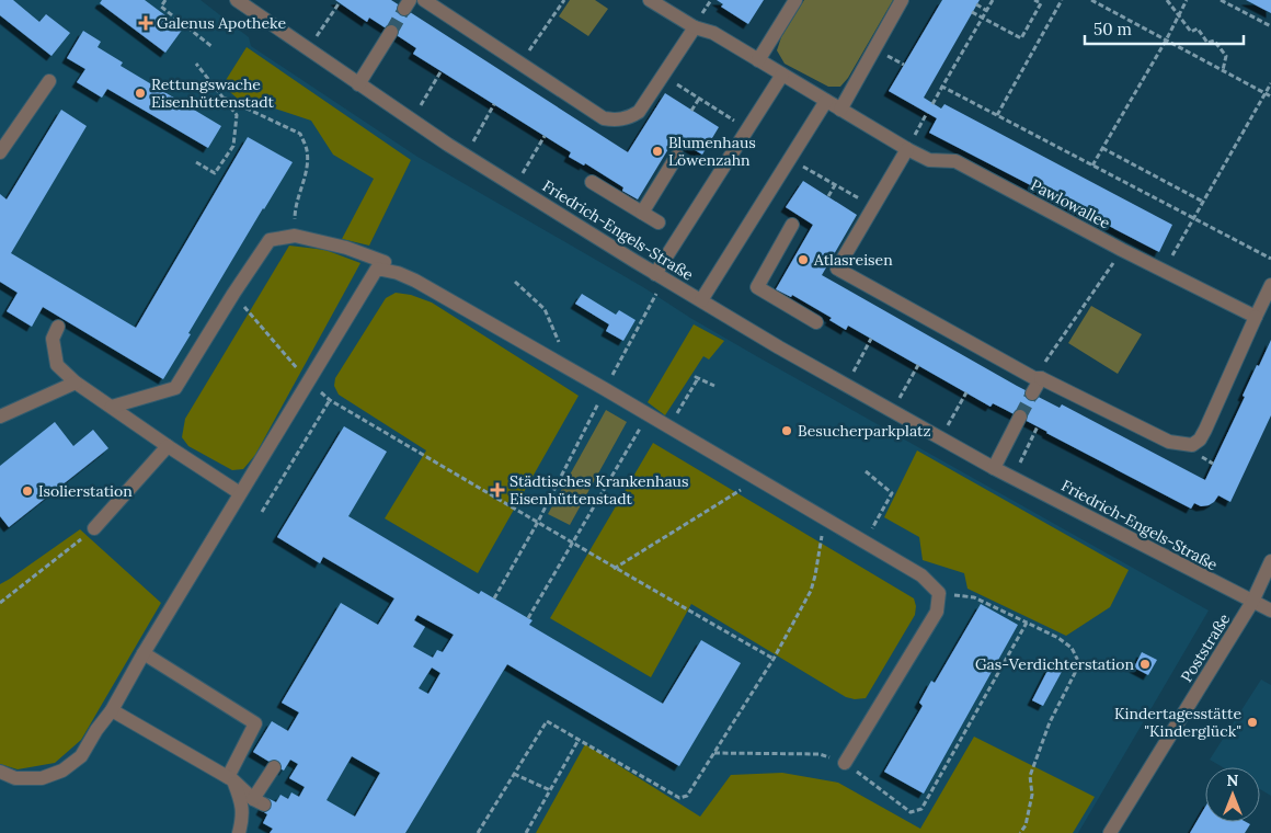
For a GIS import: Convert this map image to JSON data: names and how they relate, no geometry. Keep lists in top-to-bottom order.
{
  "streets": {
    "street": ["Pawlowallee", "Friedrich-Engels-Straße", "Poststraße"]
  },
  "crossings": [
    ["Friedrich-Engels-Straße", "Poststraße"]
  ],
  "places": {
    "health": ["Galenus Apotheke", "Städtisches Krankenhaus Eisenhüttenstadt"],
    "other": [
      "Rettungswache Eisenhüttenstadt",
      "Blumenhaus Löwenzahn",
      "Atlasreisen",
      "Besucherparkplatz",
      "Isolierstation",
      "Gas-Verdichterstation",
      "Kindertagesstätte \"Kinderglück\""
    ]
  },
  "scale_bar": "50 m",
  "north": "top"
}
